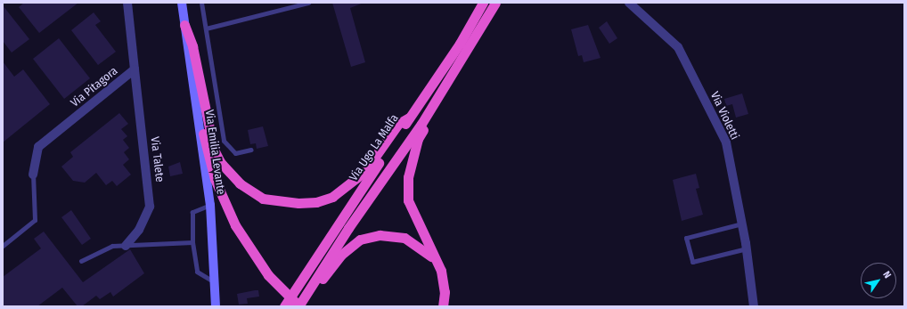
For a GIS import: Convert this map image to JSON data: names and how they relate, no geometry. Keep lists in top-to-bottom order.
{
  "streets": {
    "highway": ["Via Ugo La Malfa"],
    "main road": ["Via Emilia Levante"],
    "street": ["Via Pitagora", "Via Violetti", "Via Talete"]
  },
  "crossings": [
    ["Via Pitagora", "Via Talete"]
  ],
  "north": "top right"
}
